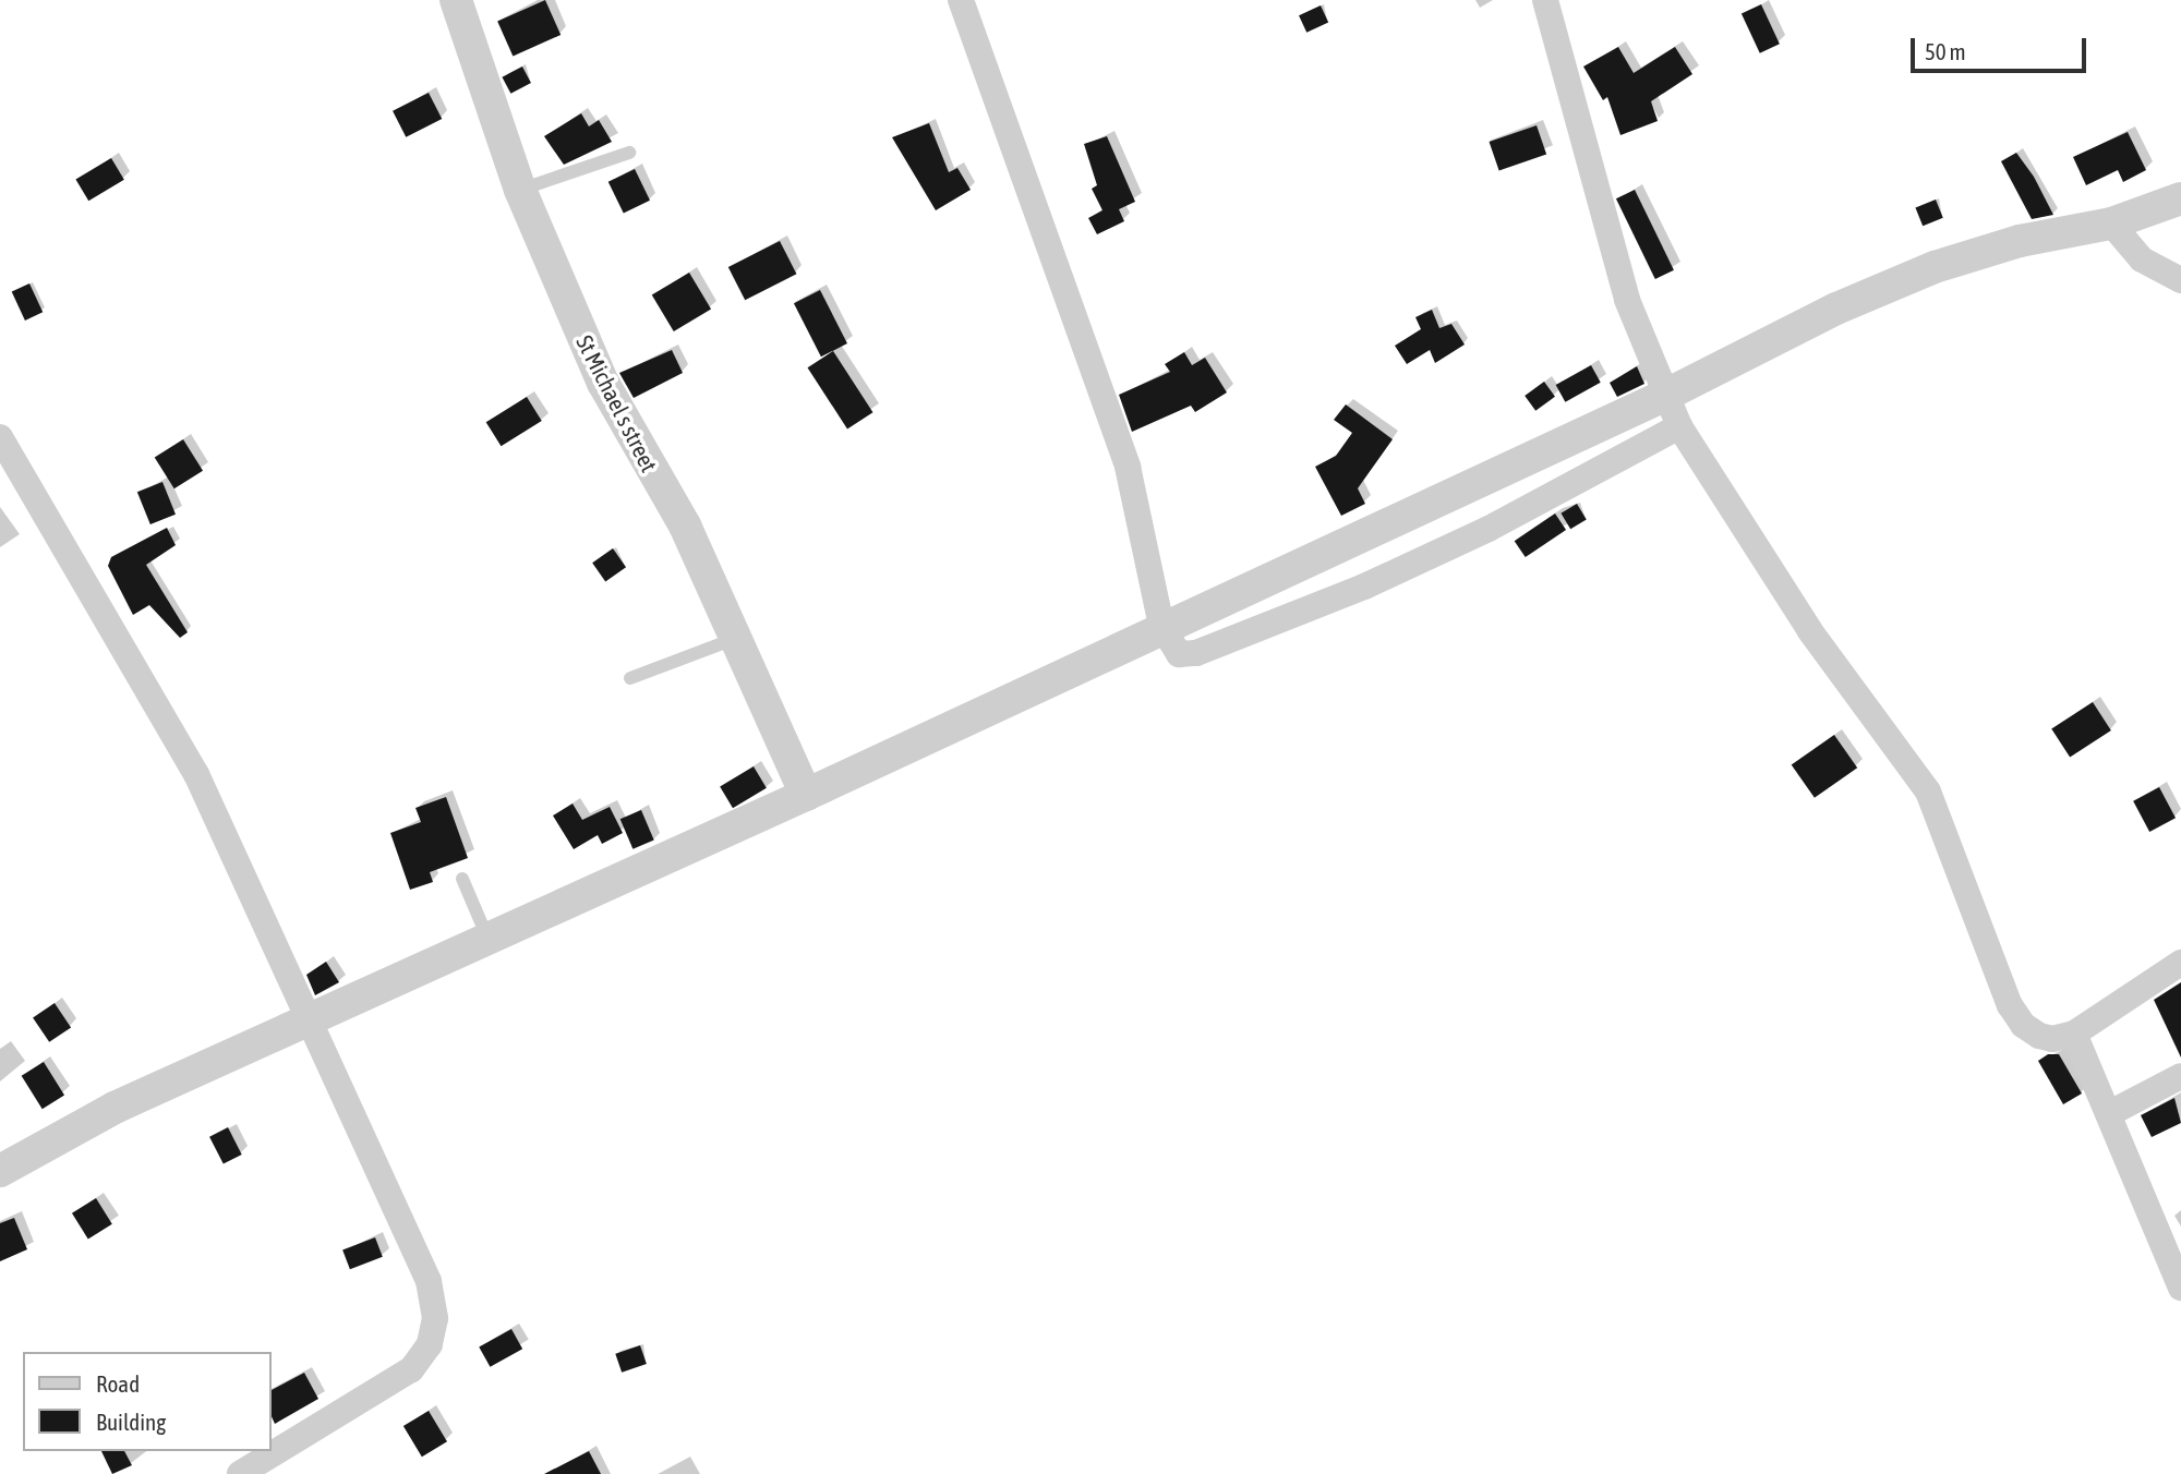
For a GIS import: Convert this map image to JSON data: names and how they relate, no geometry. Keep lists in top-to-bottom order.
{
  "streets": {
    "street": ["St Michael s street"]
  },
  "legend": ["Road", "Building"],
  "scale_bar": "50 m"
}
